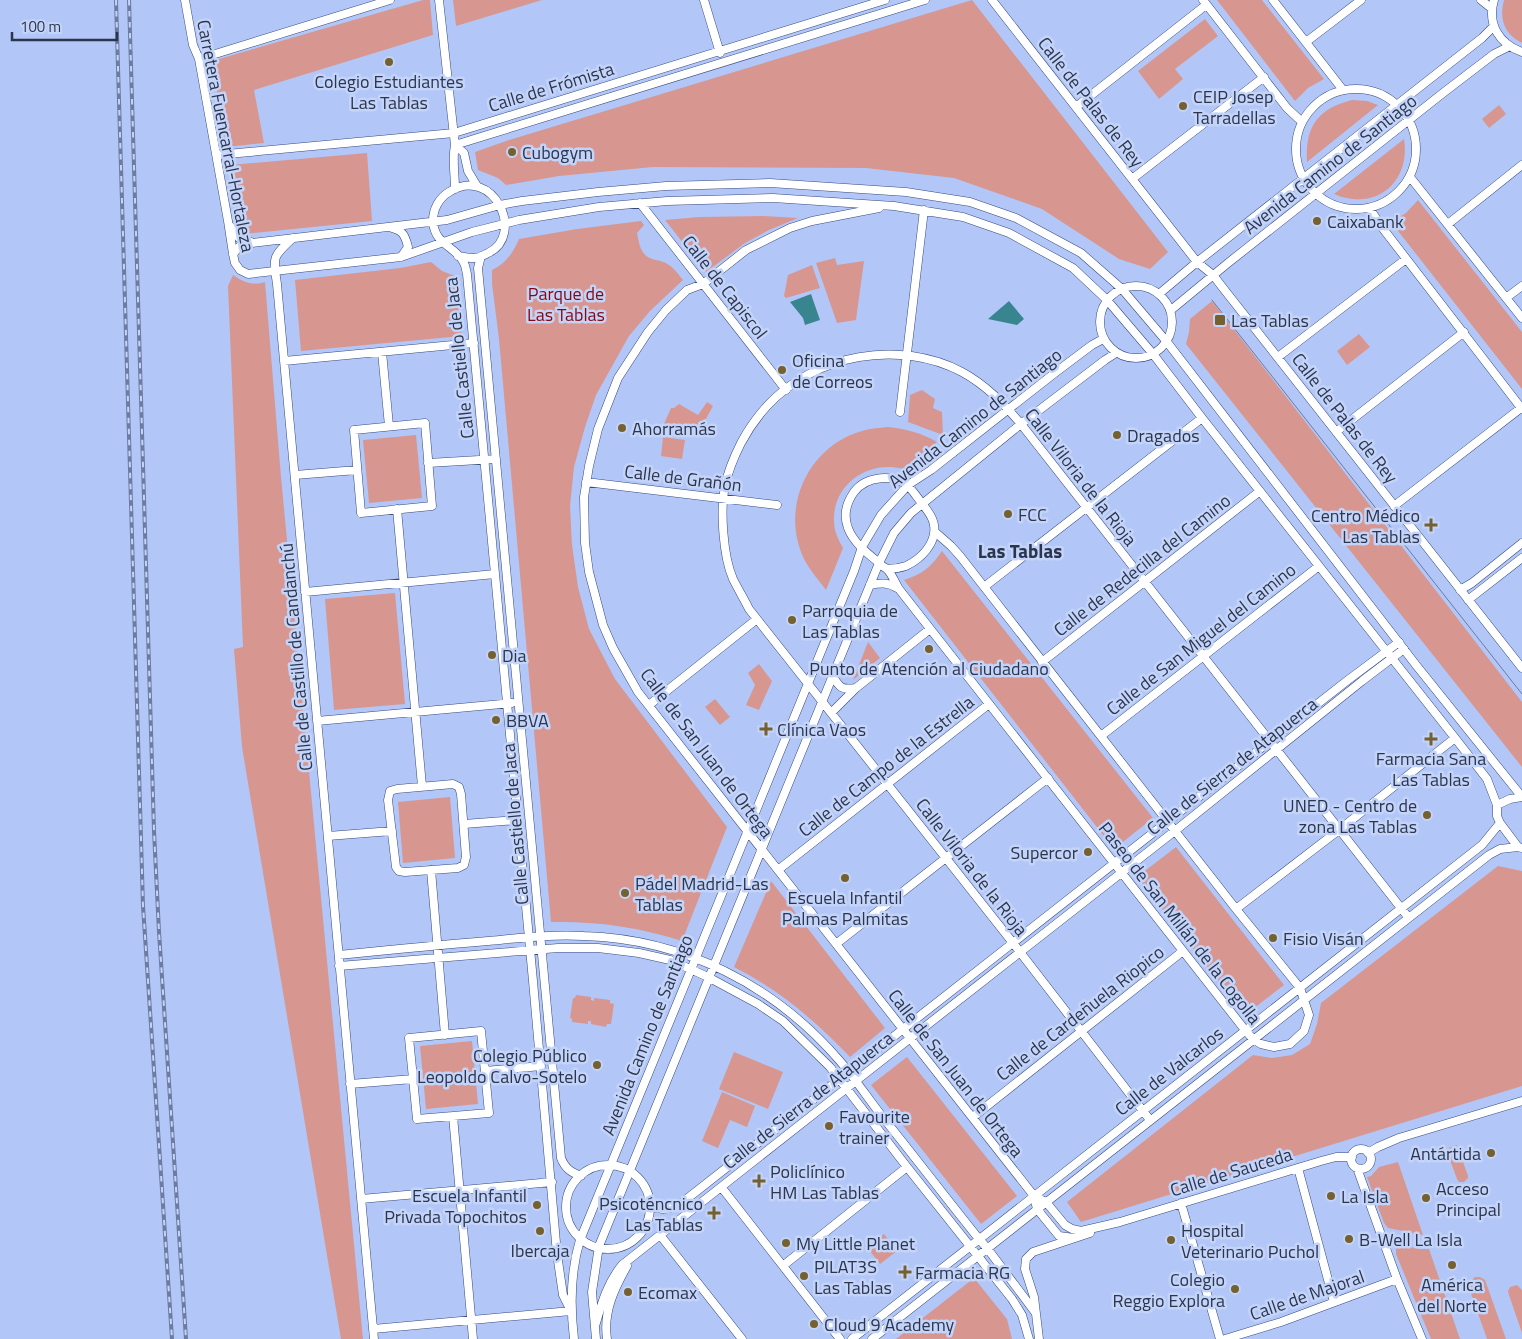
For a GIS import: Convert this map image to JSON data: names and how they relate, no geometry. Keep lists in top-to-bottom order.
{
  "streets": {
    "street": [
      "Calle de Frómista",
      "Calle de Palas de Rey",
      "Carretera Fuencarral-Hortaleza",
      "Avenida Camino de Santiago",
      "Calle de Capiscol",
      "Calle Castiello de Jaca",
      "Calle Viloria de la Rioja",
      "Calle de Grañón",
      "Calle de Redecilla del Camino",
      "Calle de San Miguel del Camino",
      "Calle de Castillo de Candanchú",
      "Calle de San Juan de Ortega",
      "Calle de Campo de la Estrella",
      "Calle de Sierra de Atapuerca",
      "Paseo de San Millán de la Cogolla",
      "Calle de Cardeñuela Riopico",
      "Calle de Valcarlos",
      "Calle de Sauceda",
      "Calle de Majoral"
    ]
  },
  "crossings": [
    ["Calle de Frómista", "Carretera Fuencarral-Hortaleza"],
    ["Calle de Palas de Rey", "Avenida Camino de Santiago"],
    ["Carretera Fuencarral-Hortaleza", "Calle de Capiscol"],
    ["Carretera Fuencarral-Hortaleza", "Calle Castiello de Jaca"],
    ["Carretera Fuencarral-Hortaleza", "Calle de Castillo de Candanchú"],
    ["Carretera Fuencarral-Hortaleza", "Calle de San Juan de Ortega"],
    ["Avenida Camino de Santiago", "Calle Castiello de Jaca"],
    ["Avenida Camino de Santiago", "Calle Viloria de la Rioja"],
    ["Avenida Camino de Santiago", "Calle de San Juan de Ortega"],
    ["Avenida Camino de Santiago", "Calle de Sierra de Atapuerca"],
    ["Avenida Camino de Santiago", "Paseo de San Millán de la Cogolla"],
    ["Calle de Capiscol", "Calle Viloria de la Rioja"],
    ["Calle de Capiscol", "Calle de San Juan de Ortega"],
    ["Calle Viloria de la Rioja", "Calle de Grañón"],
    ["Calle Viloria de la Rioja", "Calle de Redecilla del Camino"],
    ["Calle Viloria de la Rioja", "Calle de San Miguel del Camino"],
    ["Calle Viloria de la Rioja", "Calle de Campo de la Estrella"],
    ["Calle Viloria de la Rioja", "Calle de Sierra de Atapuerca"],
    ["Calle Viloria de la Rioja", "Calle de Cardeñuela Riopico"],
    ["Calle Viloria de la Rioja", "Calle de Valcarlos"],
    ["Calle de Grañón", "Calle de San Juan de Ortega"],
    ["Calle de Redecilla del Camino", "Paseo de San Millán de la Cogolla"],
    ["Calle de San Miguel del Camino", "Paseo de San Millán de la Cogolla"],
    ["Calle de San Juan de Ortega", "Calle de Campo de la Estrella"],
    ["Calle de San Juan de Ortega", "Calle de Sierra de Atapuerca"],
    ["Calle de San Juan de Ortega", "Calle de Cardeñuela Riopico"],
    ["Calle de San Juan de Ortega", "Calle de Valcarlos"],
    ["Calle de San Juan de Ortega", "Calle de Sauceda"],
    ["Calle de Campo de la Estrella", "Paseo de San Millán de la Cogolla"],
    ["Calle de Sierra de Atapuerca", "Paseo de San Millán de la Cogolla"],
    ["Paseo de San Millán de la Cogolla", "Calle de Cardeñuela Riopico"],
    ["Paseo de San Millán de la Cogolla", "Calle de Valcarlos"],
    ["Calle de Valcarlos", "Calle de Sauceda"]
  ],
  "districts": ["Las Tablas"],
  "parks": ["Parque de Las Tablas"],
  "places": {
    "other": [
      "Colegio Estudiantes Las Tablas",
      "CEIP Josep Tarradellas",
      "Cubogym",
      "Caixabank",
      "Oficina de Correos",
      "Ahorramás",
      "Dragados",
      "FCC",
      "Parroquia de Las Tablas",
      "Punto de Atención al Ciudadano",
      "Dia",
      "BBVA",
      "UNED - Centro de zona Las Tablas",
      "Supercor",
      "Escuela Infantil Palmas Palmitas",
      "Pádel Madrid-Las Tablas",
      "Fisio Visán",
      "Colegio Público Leopoldo Calvo-Sotelo",
      "Favourite trainer",
      "Antártida",
      "La Isla",
      "Acceso Principal",
      "Escuela Infantil Privada Topochitos",
      "Ibercaja",
      "B-Well La Isla",
      "Hospital Veterinario Puchol",
      "My Little Planet",
      "América del Norte",
      "PILAT3S Las Tablas",
      "Colegio Reggio Explora",
      "Ecomax",
      "Cloud 9 Academy"
    ],
    "transit": ["Las Tablas"],
    "health": [
      "Centro Médico Las Tablas",
      "Clínica Vaos",
      "Farmacia Sana Las Tablas",
      "Policlínico HM Las Tablas",
      "Psicoténcnico Las Tablas",
      "Farmacia RG"
    ]
  },
  "scale_bar": "100 m"
}
